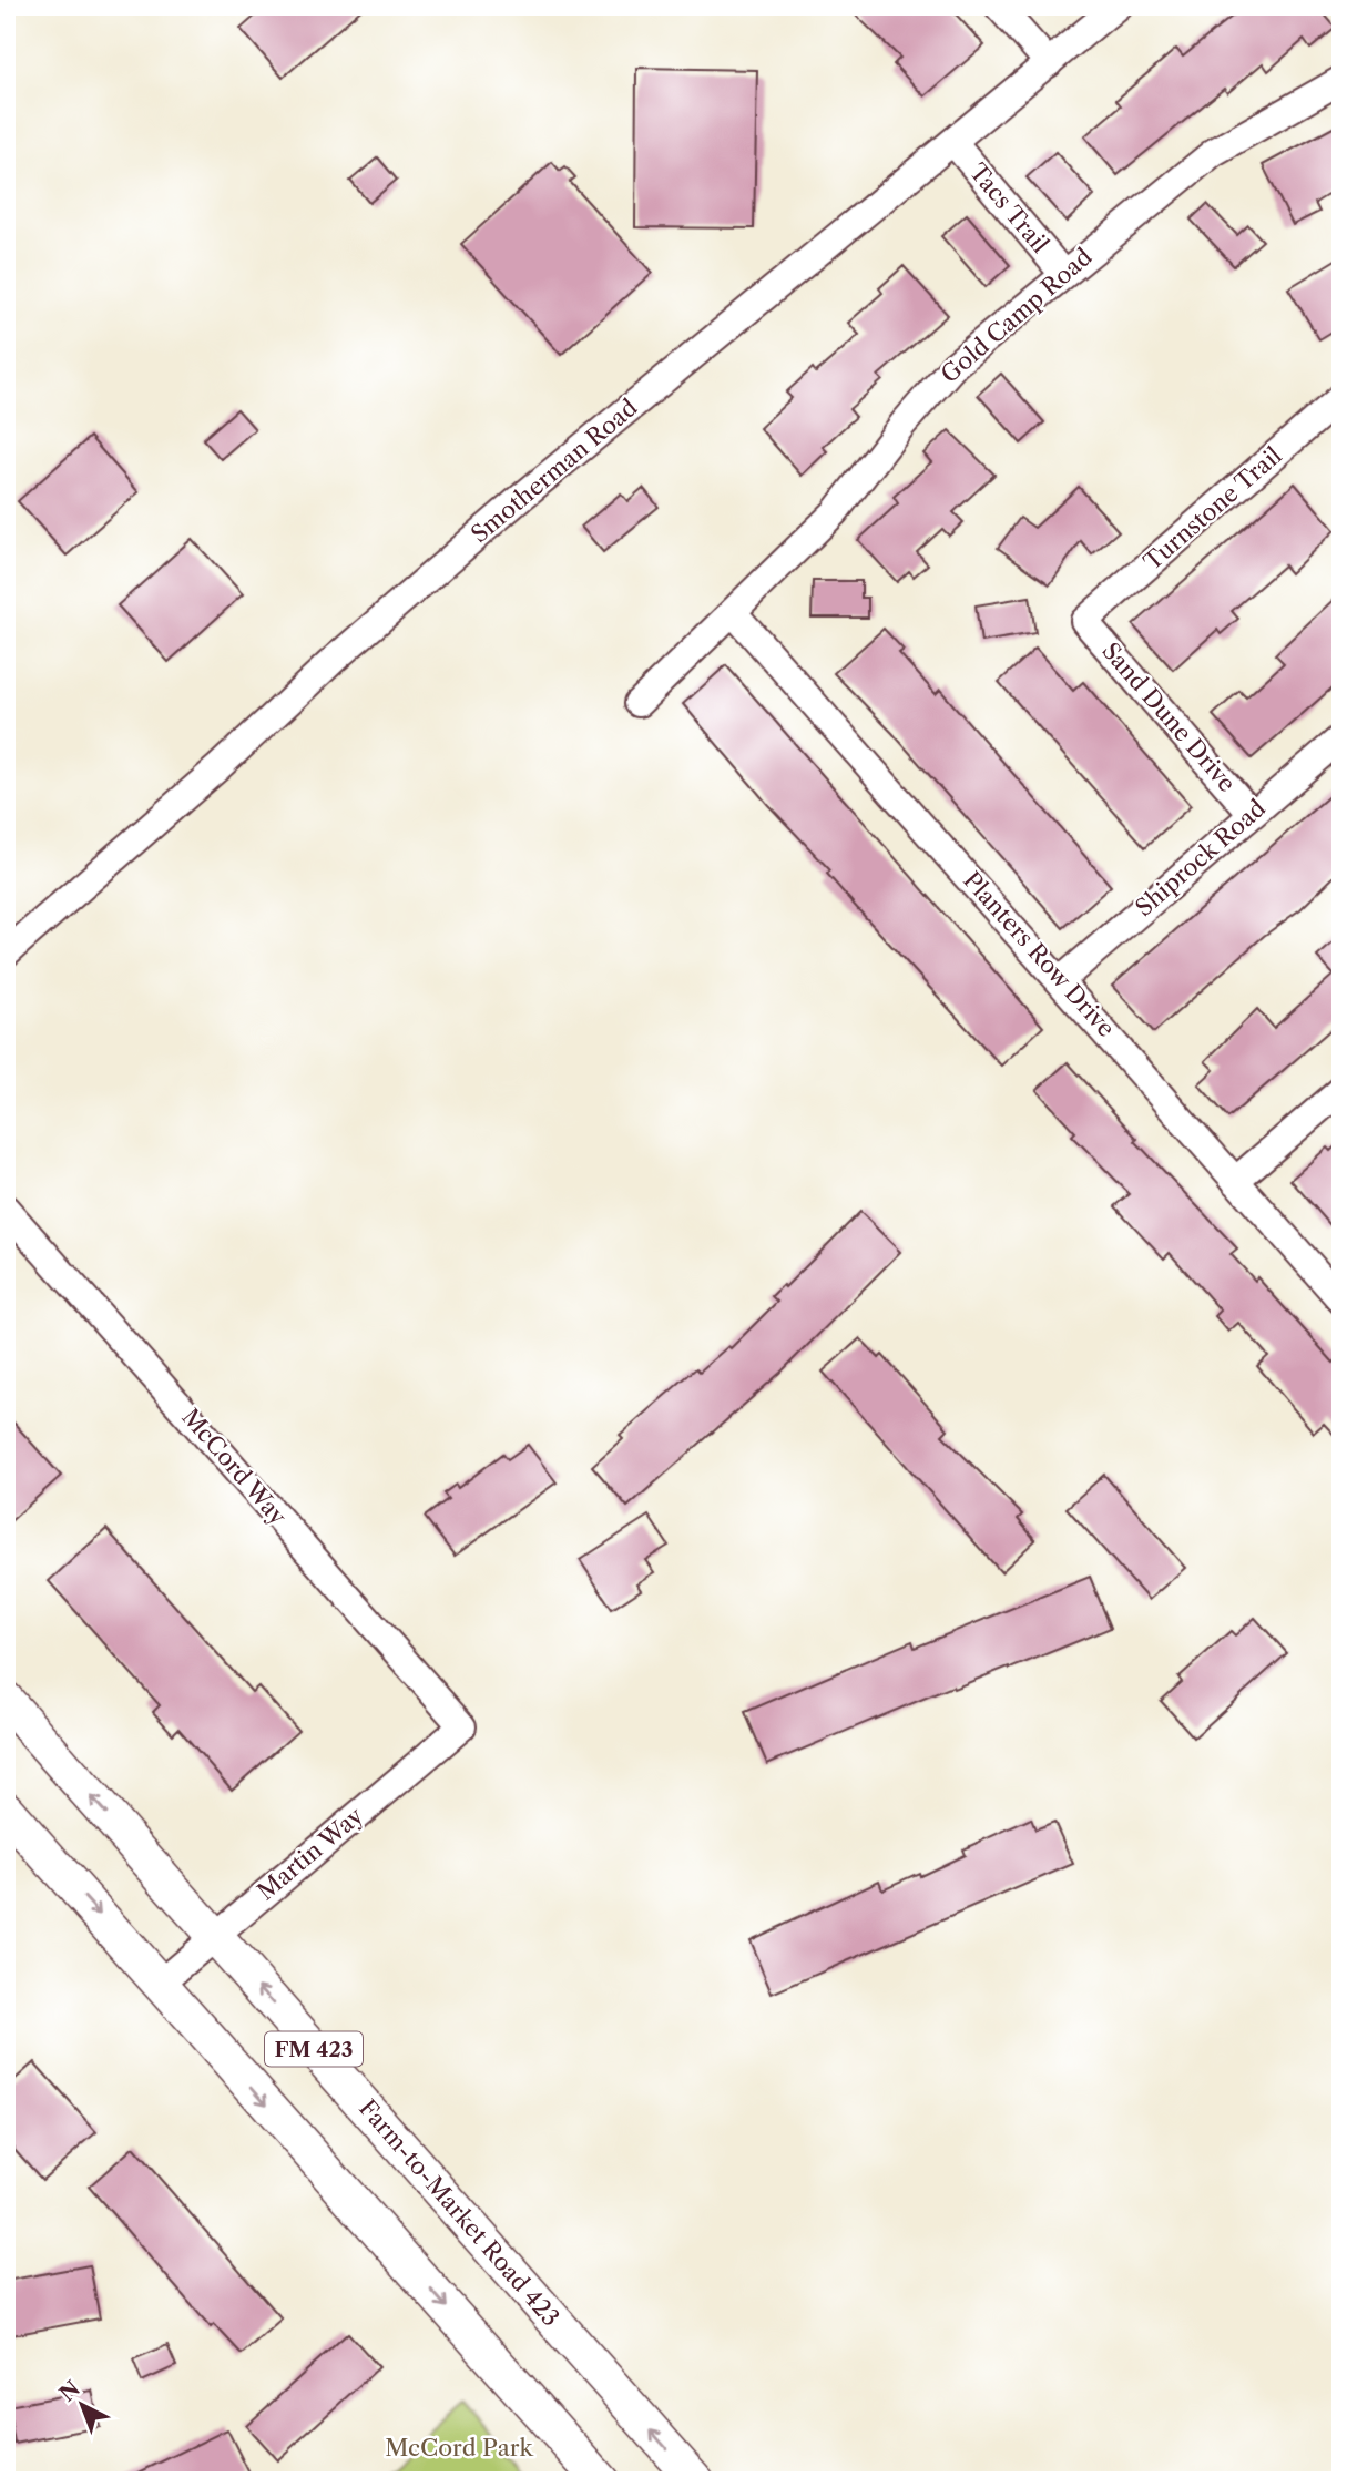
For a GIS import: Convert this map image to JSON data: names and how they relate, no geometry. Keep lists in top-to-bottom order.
{
  "streets": {
    "main road": ["FM 423", "Farm-to-Market Road 423"],
    "street": [
      "Tacs Trail",
      "Gold Camp Road",
      "Smotherman Road",
      "Turnstone Trail",
      "Sand Dune Drive",
      "Shiprock Road",
      "Planters Row Drive",
      "McCord Way",
      "Martin Way"
    ]
  },
  "crossings": [
    ["Tacs Trail", "Gold Camp Road"],
    ["Tacs Trail", "Smotherman Road"],
    ["Gold Camp Road", "Planters Row Drive"],
    ["Turnstone Trail", "Sand Dune Drive"],
    ["Sand Dune Drive", "Shiprock Road"],
    ["Shiprock Road", "Planters Row Drive"],
    ["McCord Way", "Martin Way"],
    ["Martin Way", "FM 423"],
    ["Martin Way", "Farm-to-Market Road 423"]
  ],
  "parks": ["McCord Park"],
  "north": "top left"
}
